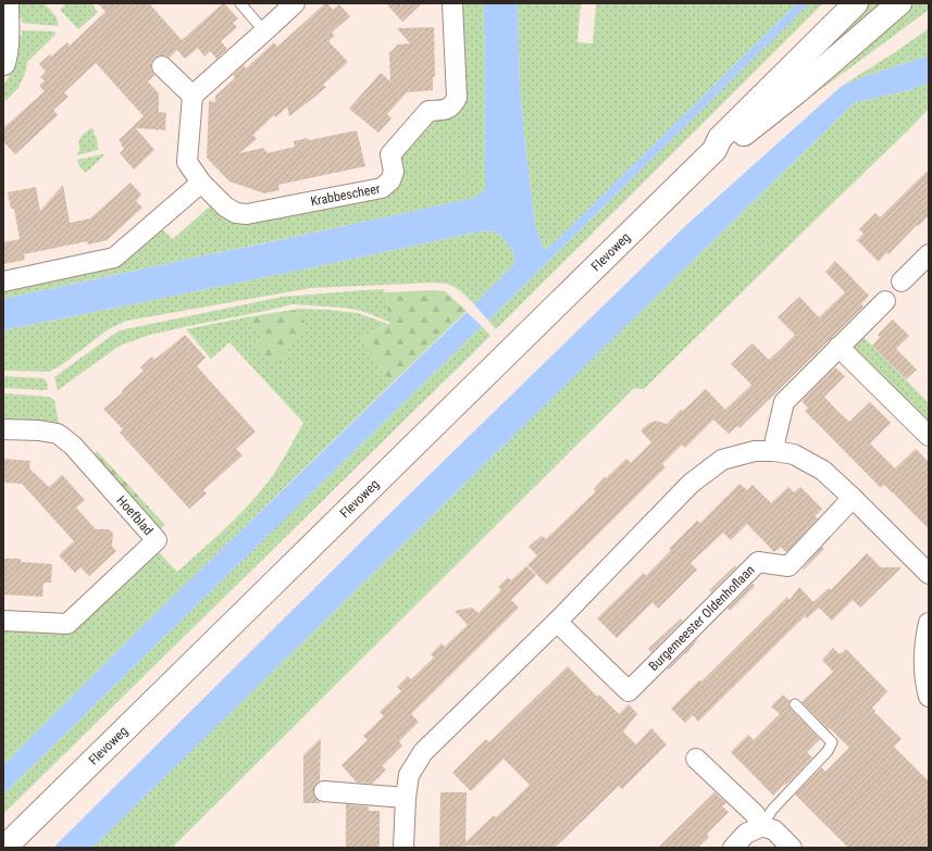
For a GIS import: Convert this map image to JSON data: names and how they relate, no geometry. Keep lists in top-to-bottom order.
{
  "streets": {
    "main road": ["Flevoweg"],
    "street": ["Krabbescheer", "Hoefblad", "Burgemeester Oldenhoflaan"]
  }
}
